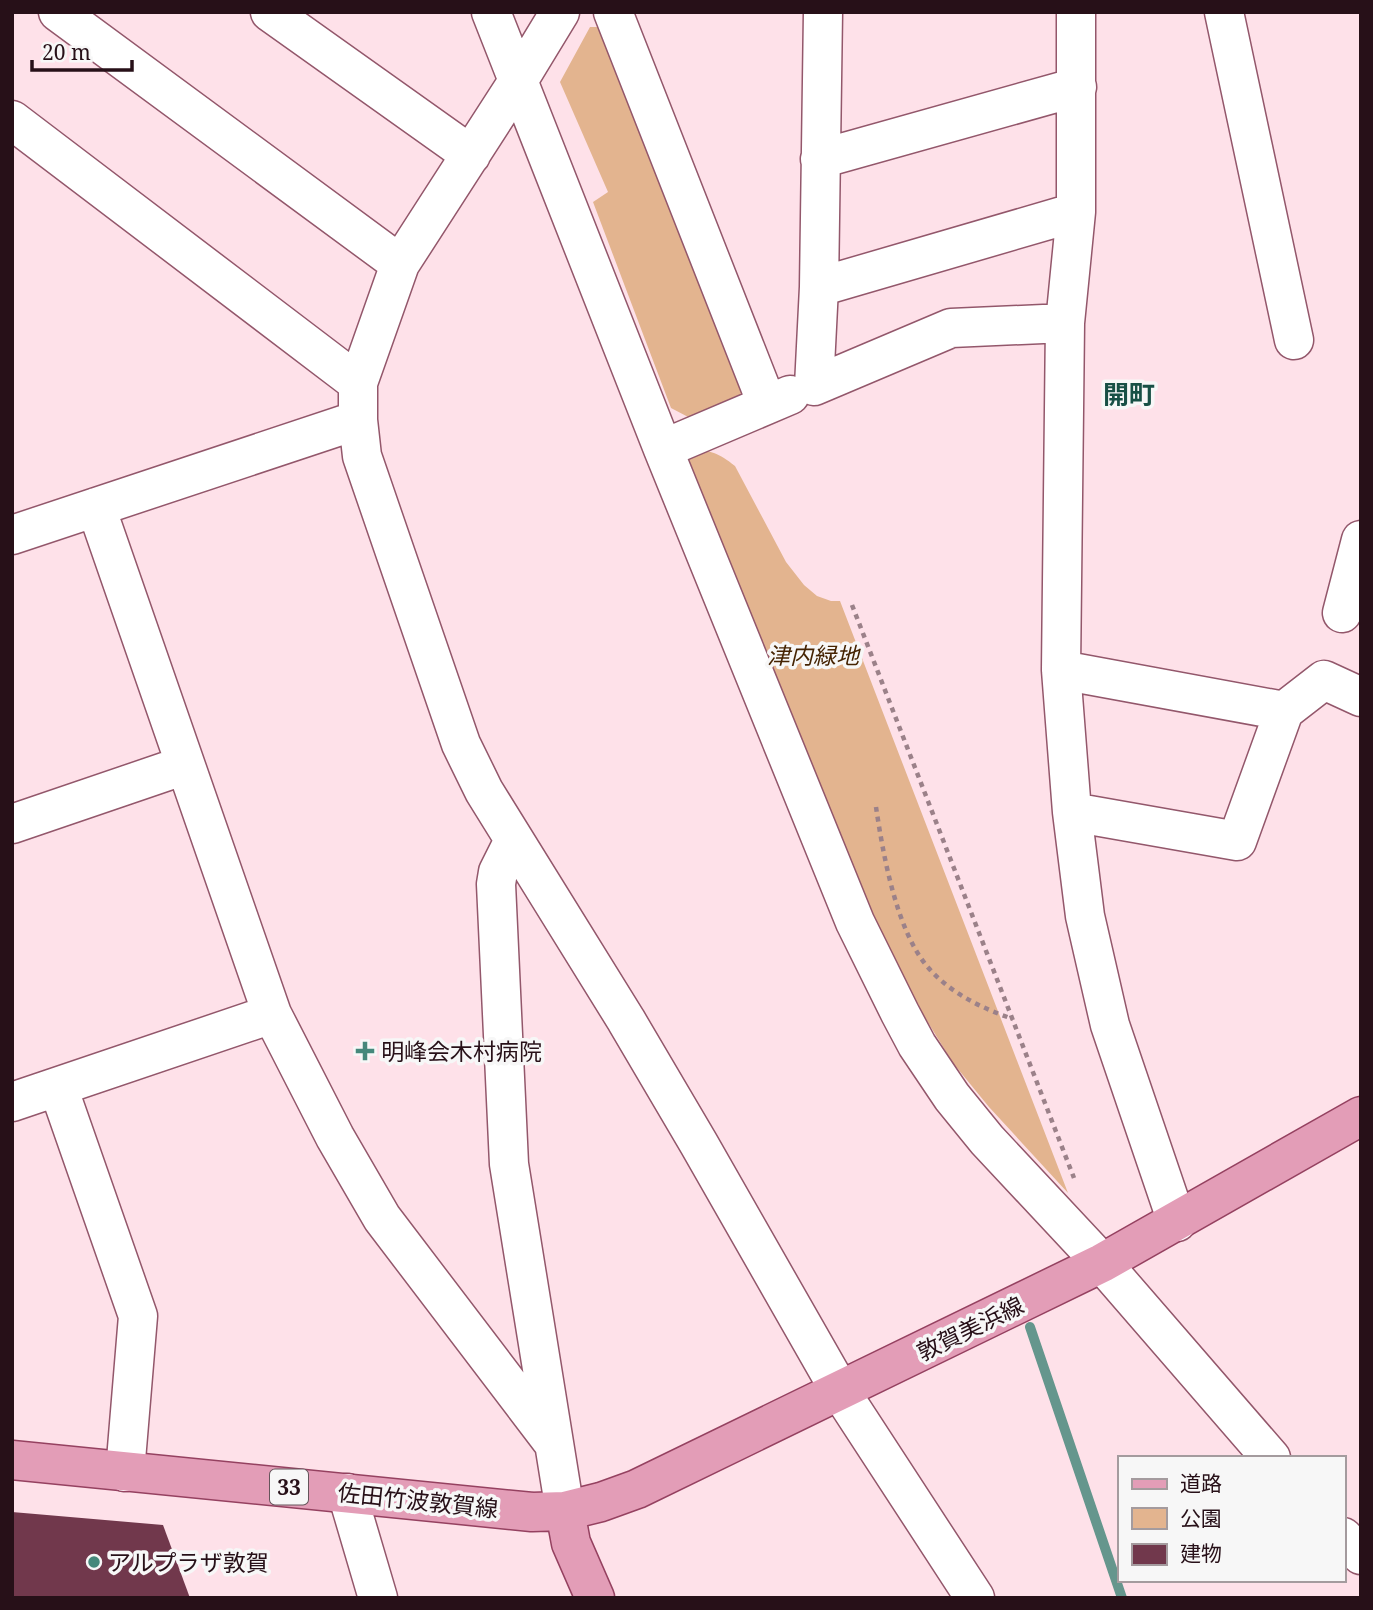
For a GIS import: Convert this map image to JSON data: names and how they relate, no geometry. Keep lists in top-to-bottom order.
{
  "streets": {
    "main road": ["敦賀美浜線", "33", "佐田竹波敦賀線"]
  },
  "crossings": [
    ["敦賀美浜線", "佐田竹波敦賀線"]
  ],
  "districts": ["開町"],
  "parks": ["津内緑地"],
  "places": {
    "health": ["明峰会木村病院"],
    "other": ["アルプラザ敦賀"]
  },
  "legend": ["道路", "公園", "建物"],
  "scale_bar": "20 m"
}
